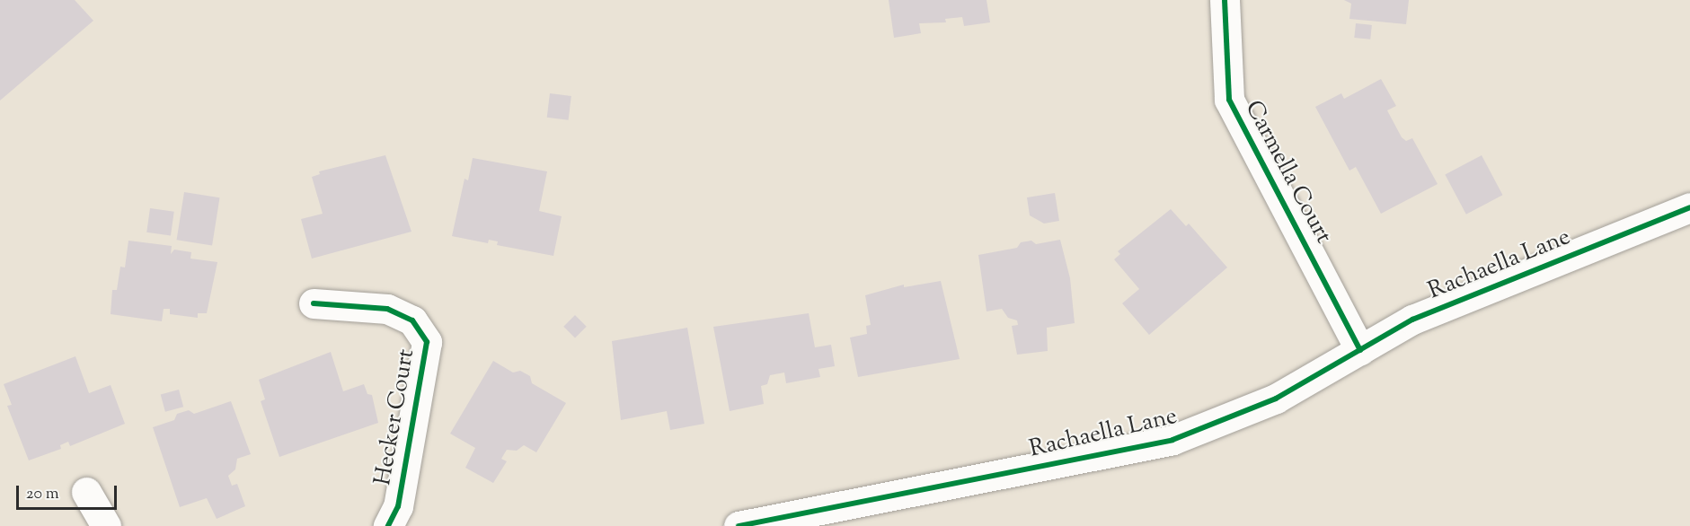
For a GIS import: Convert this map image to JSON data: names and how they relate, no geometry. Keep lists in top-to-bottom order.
{
  "streets": {
    "street": ["Carmella Court", "Rachaella Lane", "Hecker Court"]
  },
  "crossings": [
    ["Carmella Court", "Rachaella Lane"]
  ],
  "scale_bar": "20 m"
}
